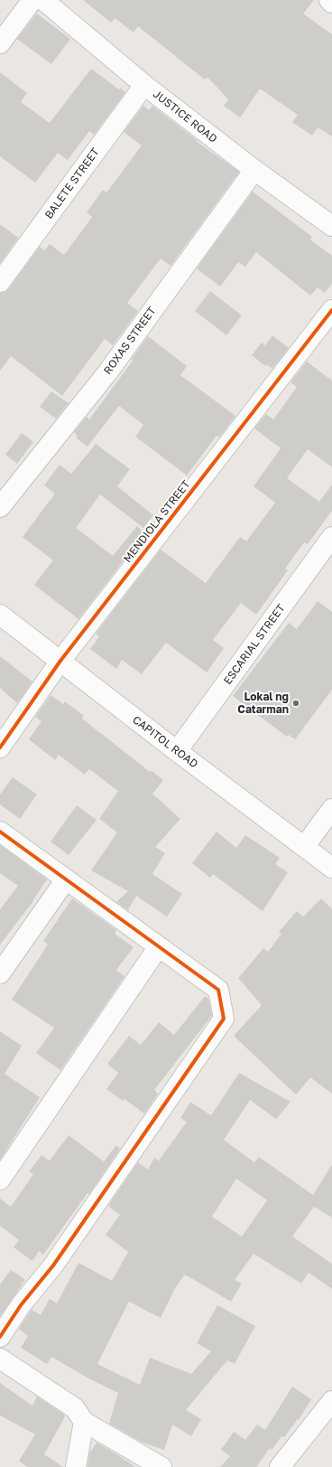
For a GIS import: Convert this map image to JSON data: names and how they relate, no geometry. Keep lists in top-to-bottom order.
{
  "streets": {
    "street": [
      "JUSTICE ROAD",
      "BALETE STREET",
      "ROXAS STREET",
      "MENDIOLA STREET",
      "ESCARIAL STREET",
      "CAPITOL ROAD"
    ]
  },
  "crossings": [
    ["JUSTICE ROAD", "BALETE STREET"],
    ["JUSTICE ROAD", "ROXAS STREET"],
    ["MENDIOLA STREET", "CAPITOL ROAD"],
    ["ESCARIAL STREET", "CAPITOL ROAD"]
  ],
  "places": ["Lokal ng Catarman"]
}
